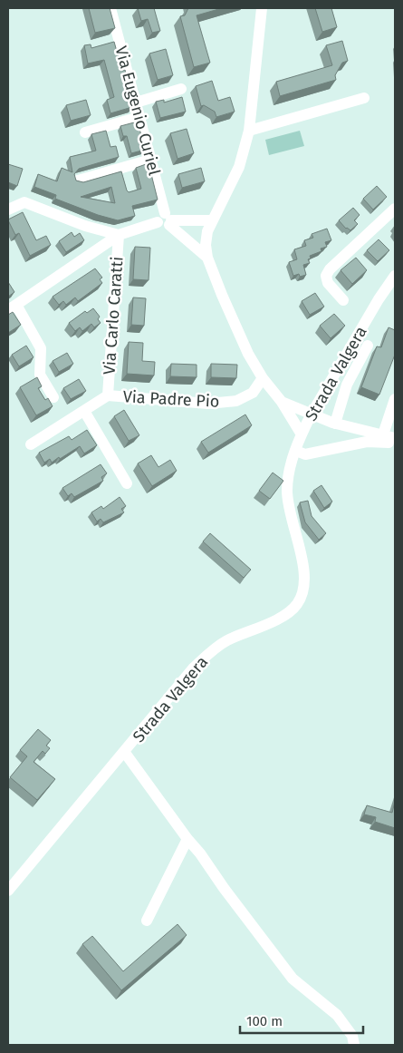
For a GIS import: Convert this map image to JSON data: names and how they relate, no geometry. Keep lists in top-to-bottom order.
{
  "streets": {
    "street": [
      "Via Eugenio Curiel",
      "Via Carlo Caratti",
      "Strada Valgera",
      "Via Padre Pio"
    ]
  },
  "crossings": [
    ["Via Carlo Caratti", "Via Padre Pio"]
  ],
  "scale_bar": "100 m"
}
